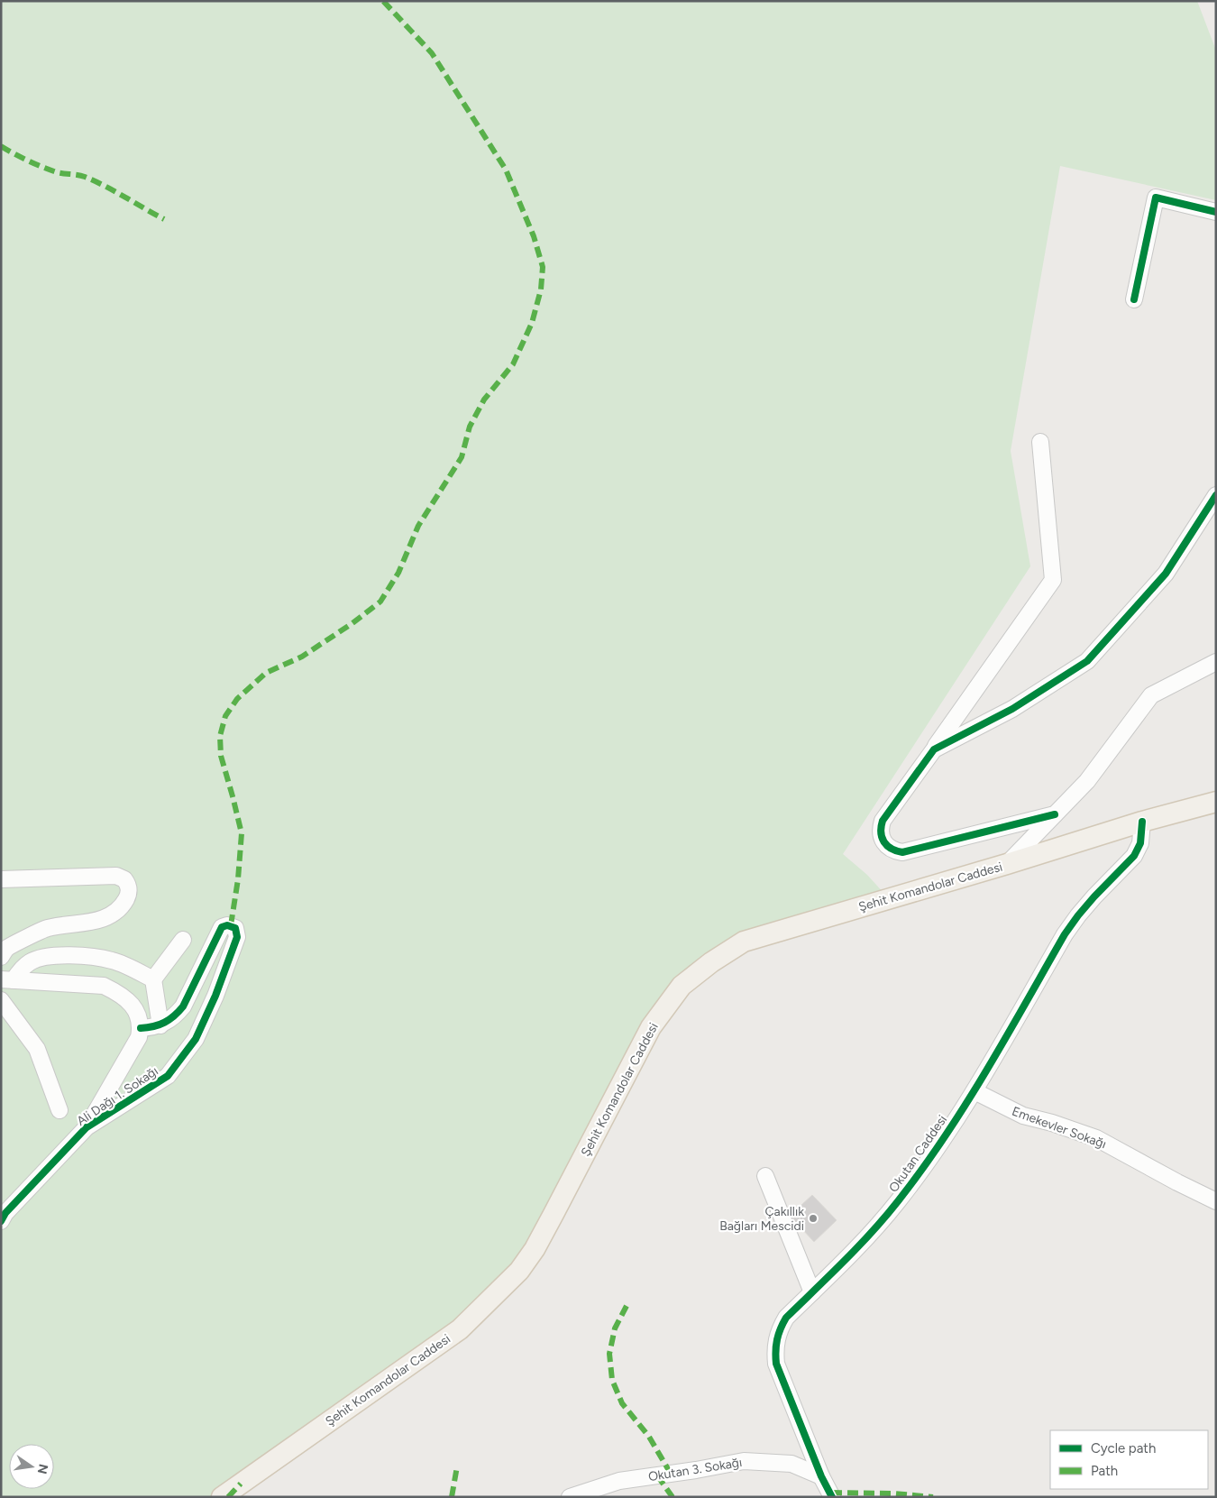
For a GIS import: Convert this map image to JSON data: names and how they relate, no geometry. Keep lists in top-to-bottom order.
{
  "streets": {
    "main road": ["Şehit Komandolar Caddesi"],
    "street": [
      "Ali Dağı 1. Sokağı",
      "Emekevler Sokağı",
      "Okutan Caddesi",
      "Okutan 3. Sokağı"
    ]
  },
  "crossings": [
    ["Şehit Komandolar Caddesi", "Okutan Caddesi"],
    ["Emekevler Sokağı", "Okutan Caddesi"],
    ["Okutan Caddesi", "Okutan 3. Sokağı"]
  ],
  "places": ["Çakıllık Bağları Mescidi"],
  "legend": ["Cycle path", "Path"],
  "north": "right"
}
